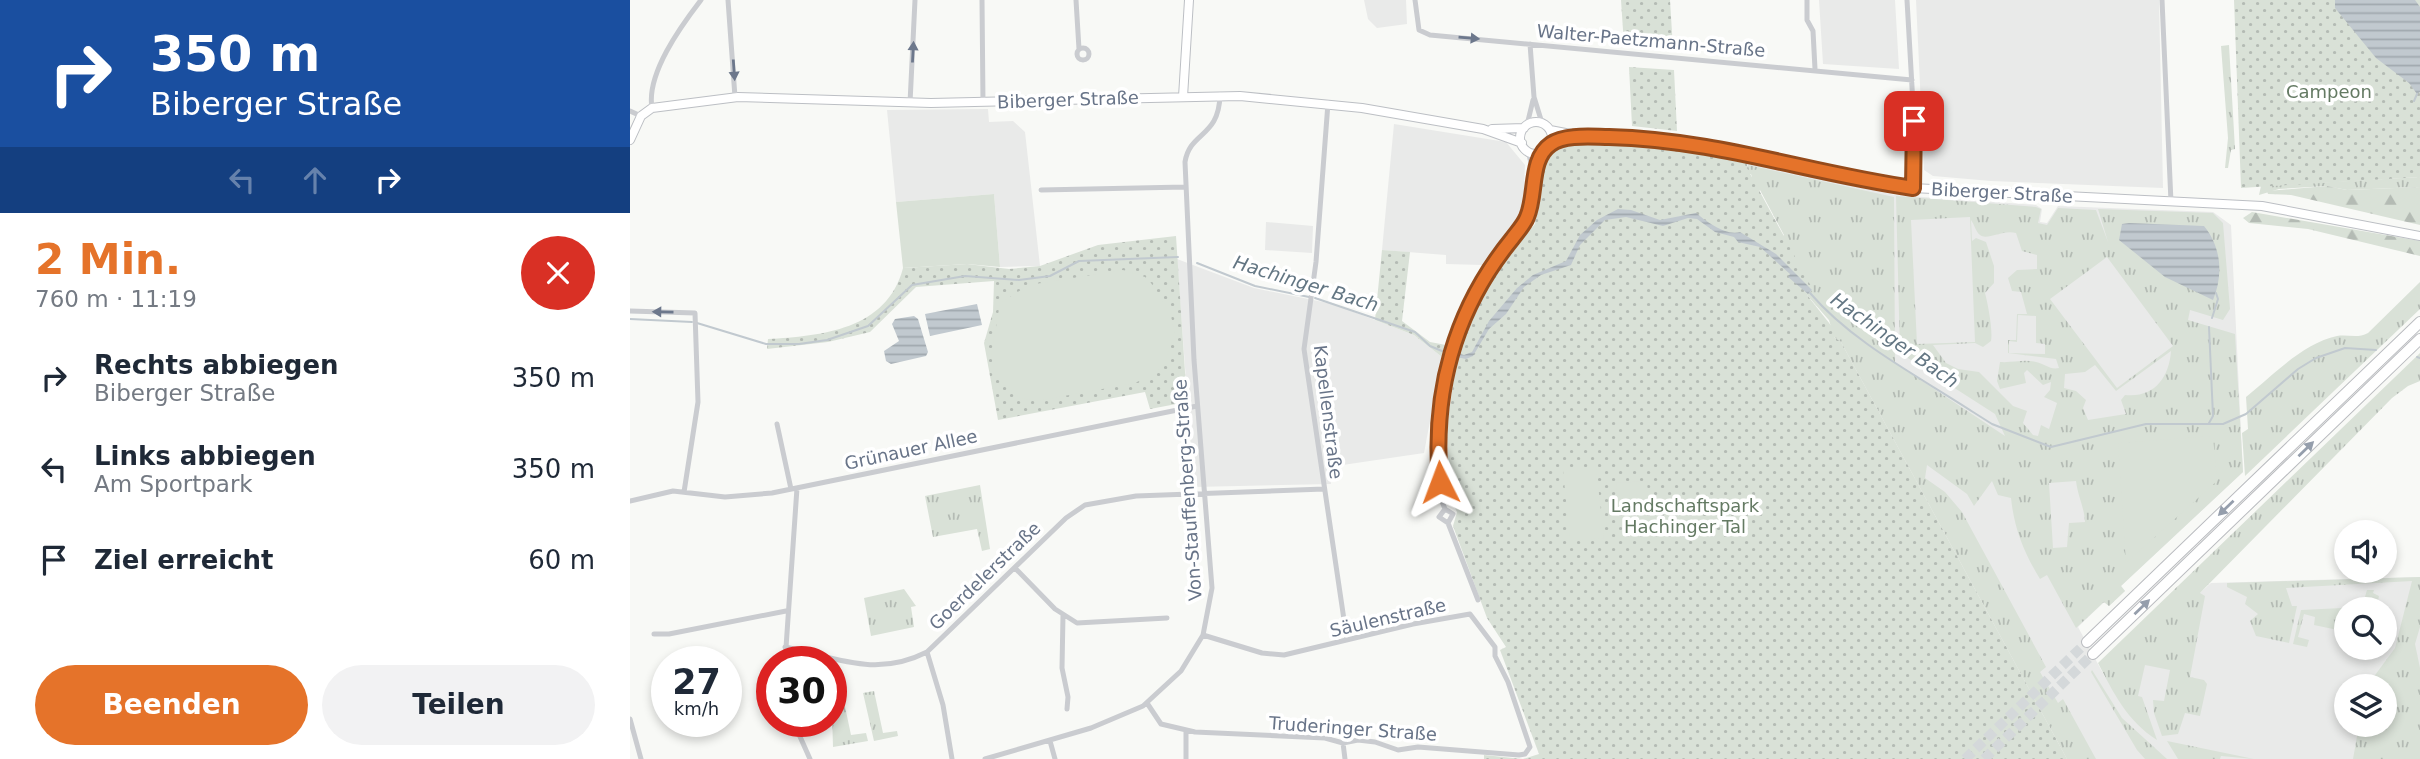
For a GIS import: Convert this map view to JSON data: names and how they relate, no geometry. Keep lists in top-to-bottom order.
{
  "streets": {
    "main road": ["Biberger Straße"],
    "street": [
      "Walter-Paetzmann-Straße",
      "Kapellenstraße",
      "Grünauer Allee",
      "Von-Stauffenberg-Straße",
      "Goerdelerstraße",
      "Säulenstraße",
      "Truderinger Straße"
    ]
  },
  "crossings": [
    ["Biberger Straße", "Kapellenstraße"],
    ["Biberger Straße", "Von-Stauffenberg-Straße"],
    ["Kapellenstraße", "Goerdelerstraße"],
    ["Kapellenstraße", "Säulenstraße"],
    ["Grünauer Allee", "Von-Stauffenberg-Straße"],
    ["Von-Stauffenberg-Straße", "Goerdelerstraße"],
    ["Von-Stauffenberg-Straße", "Säulenstraße"],
    ["Von-Stauffenberg-Straße", "Truderinger Straße"],
    ["Säulenstraße", "Truderinger Straße"]
  ],
  "water": ["Hachinger Bach"],
  "parks": ["Campeon", "Landschaftspark Hachinger Tal"],
  "page": {
    "turn": ["350 m", "Biberger Straße"],
    "heading": ["2 Min.", "760 m · 11:19"],
    "list": [
      {
        "name": "Rechts abbiegen",
        "note": "Biberger Straße",
        "value": "350 m"
      },
      {
        "name": "Links abbiegen",
        "note": "Am Sportpark",
        "value": "350 m"
      },
      {
        "name": "Ziel erreicht",
        "value": "60 m"
      }
    ],
    "speed": "27 km/h",
    "limit": "30",
    "buttons": ["Beenden", "Teilen"]
  }
}
